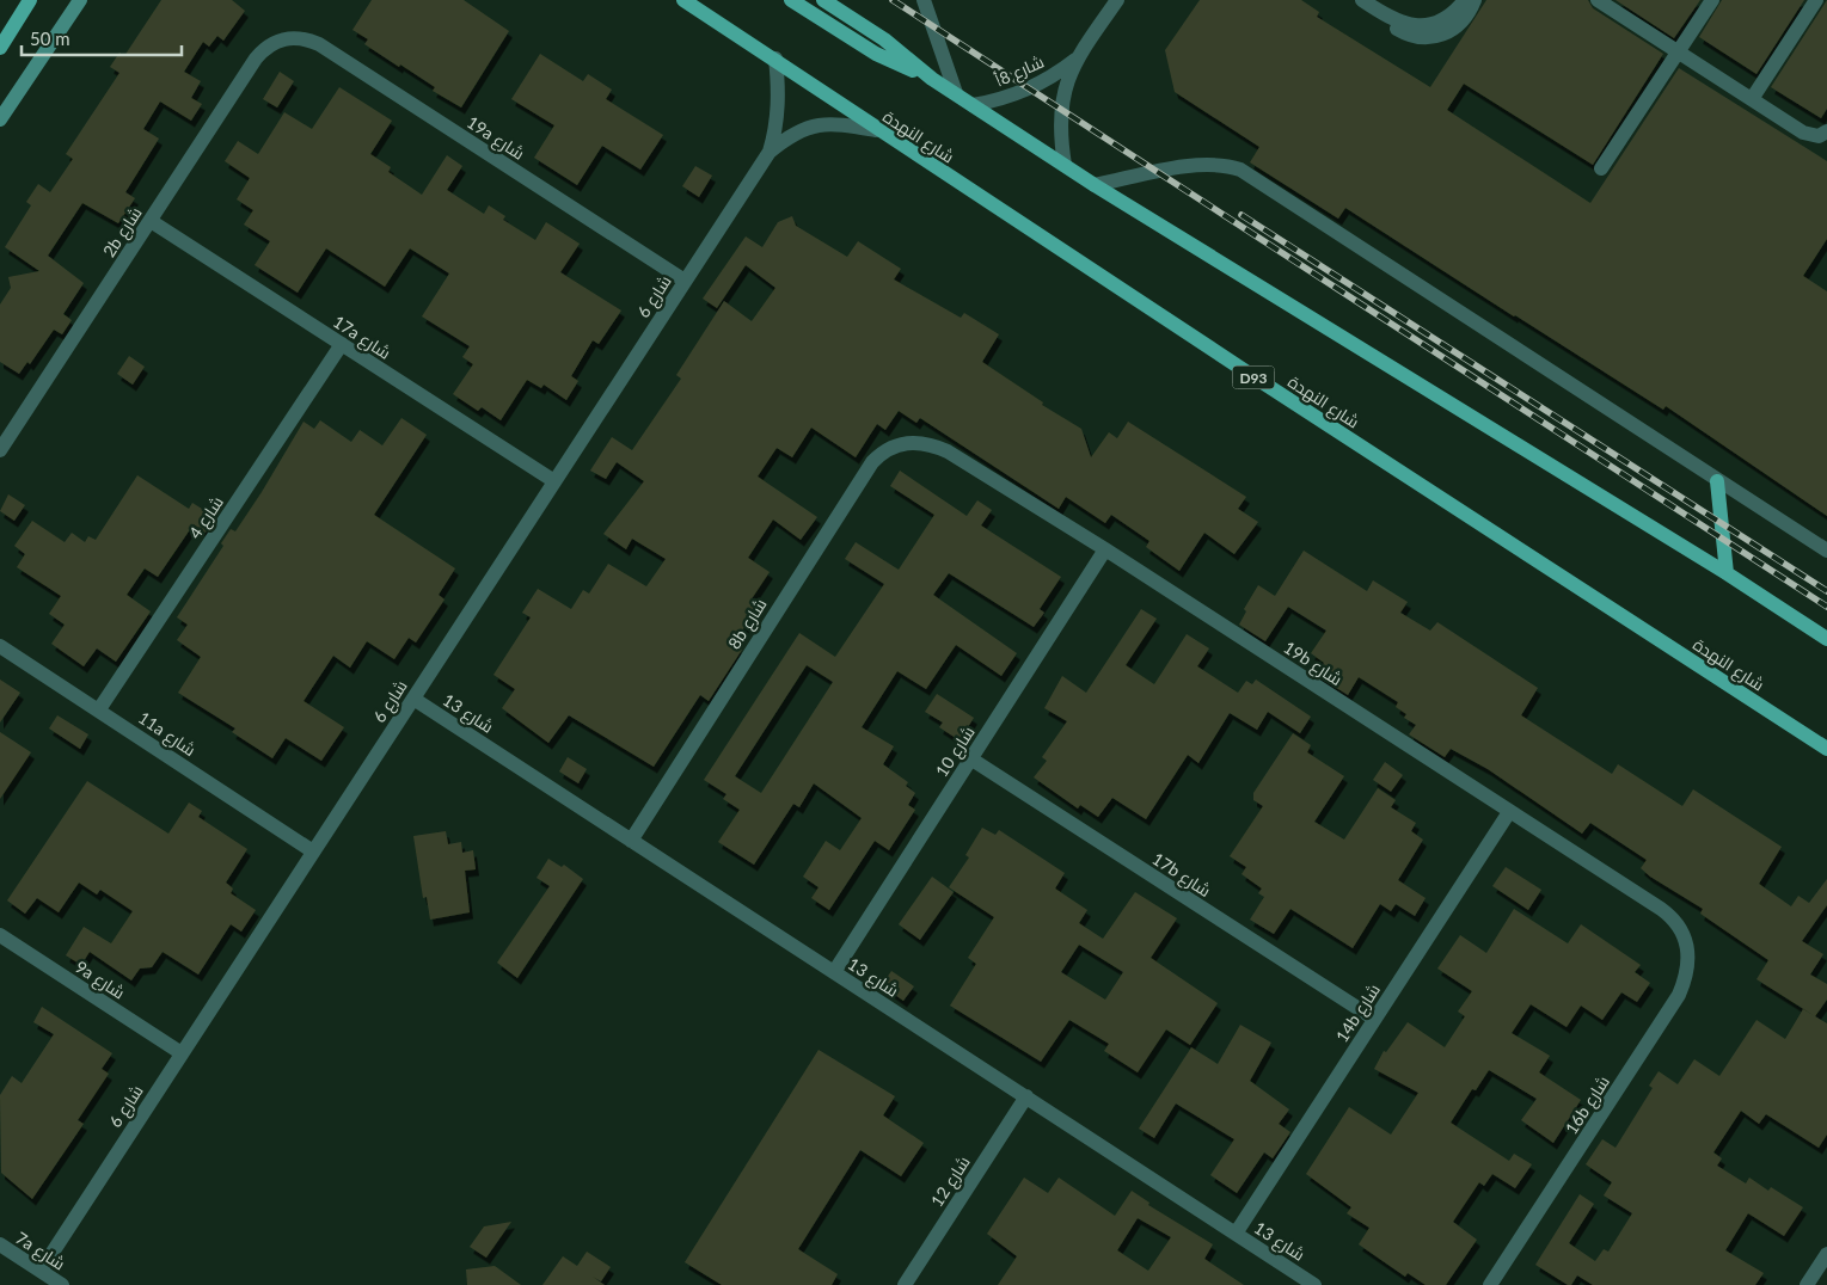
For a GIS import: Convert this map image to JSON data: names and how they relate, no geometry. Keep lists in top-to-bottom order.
{
  "streets": {
    "main road": ["شارع النهدة", "D93"],
    "street": [
      "شارع 8أ",
      "19a شارع",
      "2b شارع",
      "شارع 6",
      "17a شارع",
      "شارع 4",
      "8b شارع",
      "19b شارع",
      "شارع 13",
      "11a شارع",
      "شارع 10",
      "17b شارع",
      "9a شارع",
      "14b شارع",
      "16b شارع",
      "شارع 12",
      "7a شارع"
    ]
  },
  "crossings": [
    ["شارع النهدة", "شارع 6"],
    ["19a شارع", "2b شارع"],
    ["19a شارع", "شارع 6"],
    ["2b شارع", "17a شارع"],
    ["شارع 6", "17a شارع"],
    ["شارع 6", "شارع 13"],
    ["شارع 6", "11a شارع"],
    ["شارع 6", "9a شارع"],
    ["شارع 6", "7a شارع"],
    ["17a شارع", "شارع 4"],
    ["شارع 4", "11a شارع"],
    ["8b شارع", "19b شارع"],
    ["8b شارع", "شارع 13"],
    ["19b شارع", "شارع 10"],
    ["19b شارع", "14b شارع"],
    ["19b شارع", "16b شارع"],
    ["شارع 13", "شارع 10"],
    ["شارع 13", "14b شارع"],
    ["شارع 13", "شارع 12"],
    ["شارع 10", "17b شارع"],
    ["17b شارع", "14b شارع"]
  ],
  "scale_bar": "50 m"
}
